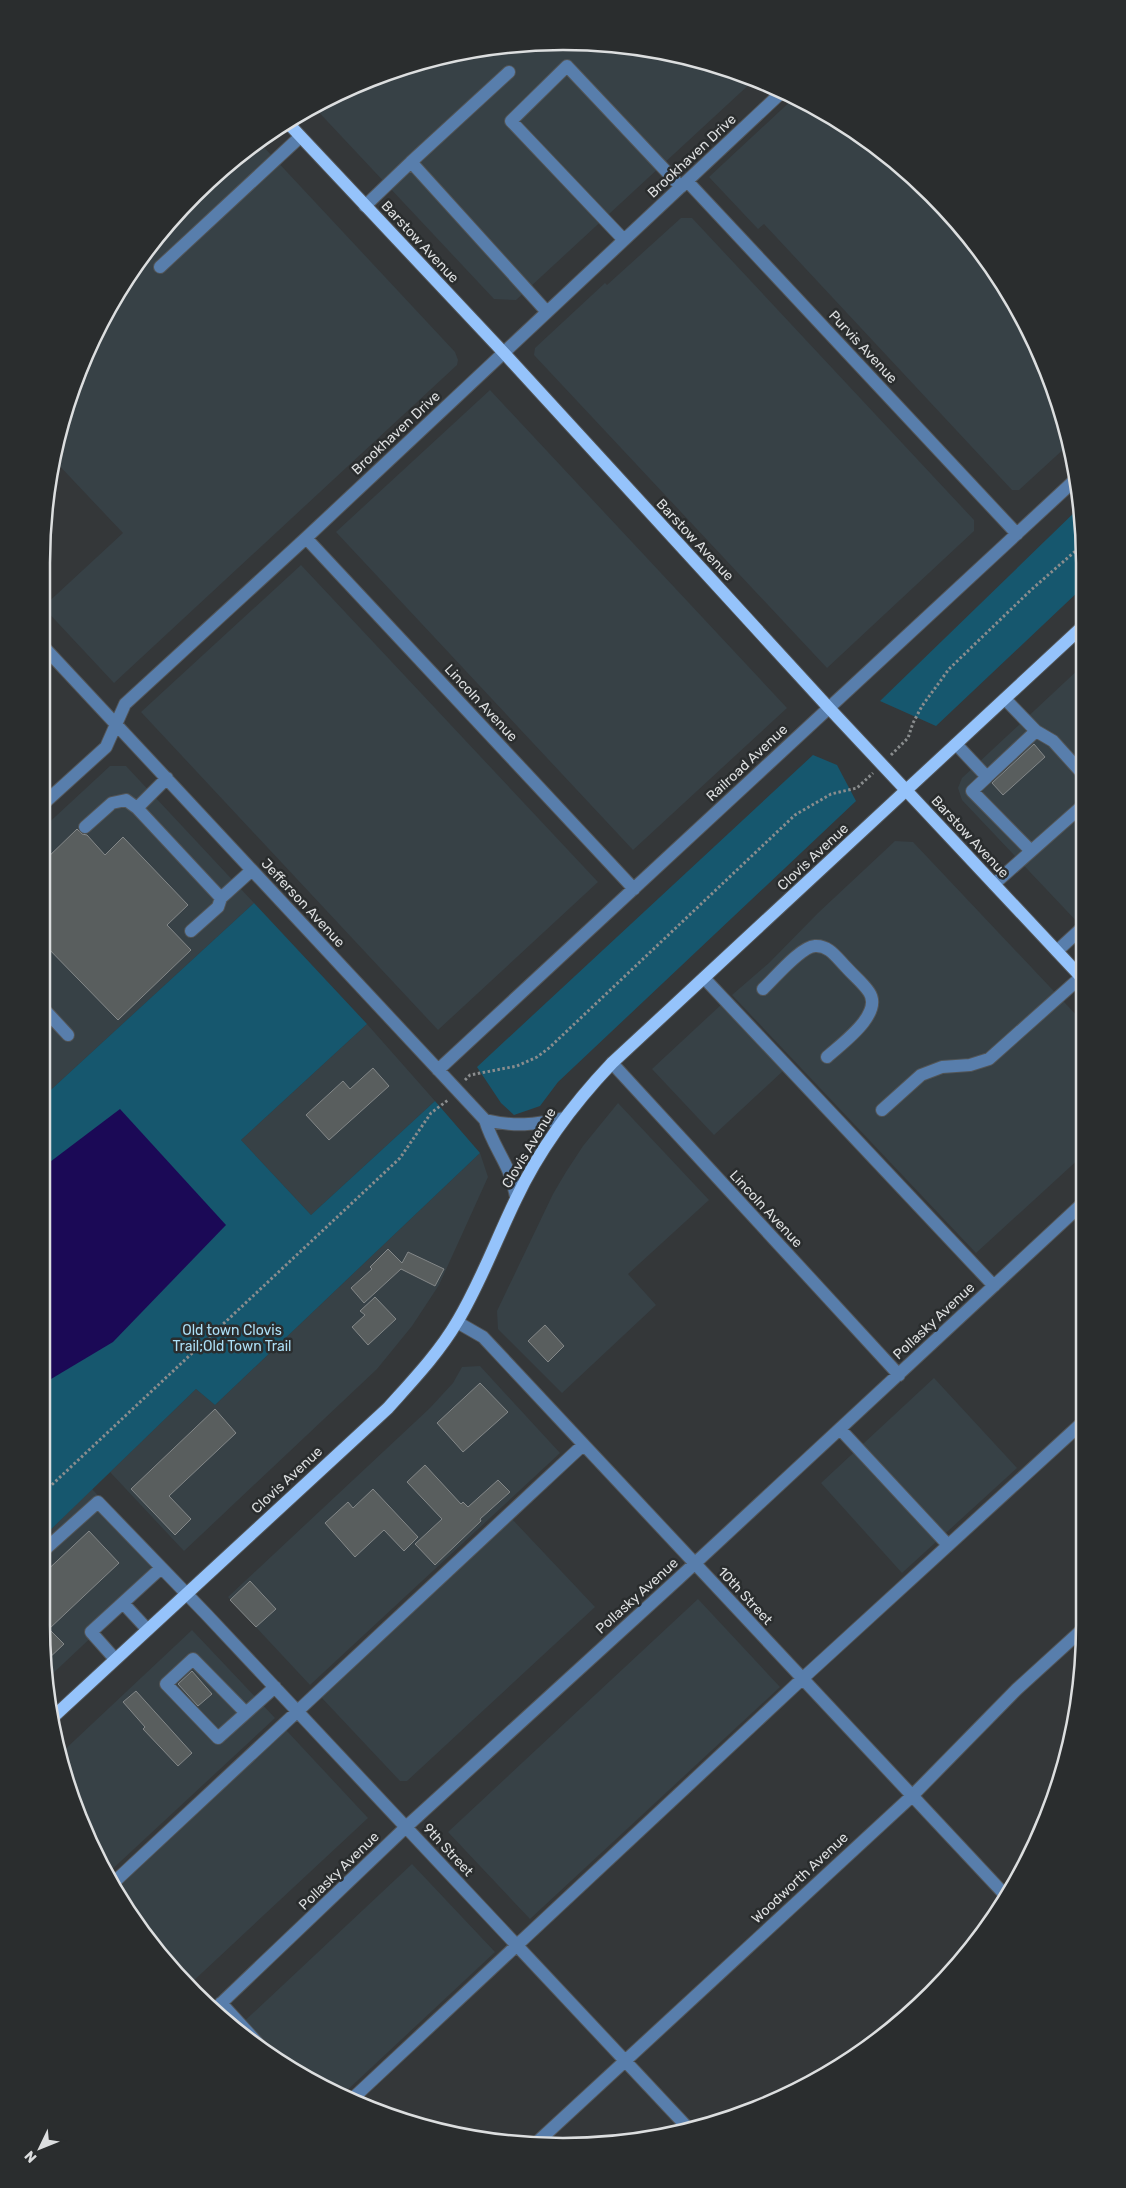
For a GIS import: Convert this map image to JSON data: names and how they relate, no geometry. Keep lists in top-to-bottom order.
{
  "streets": {
    "main road": ["Barstow Avenue", "Clovis Avenue"],
    "street": [
      "Brookhaven Drive",
      "Purvis Avenue",
      "Lincoln Avenue",
      "Railroad Avenue",
      "Jefferson Avenue",
      "Pollasky Avenue",
      "10th Street",
      "9th Street",
      "Woodworth Avenue"
    ]
  },
  "crossings": [
    ["Brookhaven Drive", "Barstow Avenue"],
    ["Brookhaven Drive", "Purvis Avenue"],
    ["Brookhaven Drive", "Lincoln Avenue"],
    ["Brookhaven Drive", "Jefferson Avenue"],
    ["Barstow Avenue", "Railroad Avenue"],
    ["Barstow Avenue", "Clovis Avenue"],
    ["Purvis Avenue", "Railroad Avenue"],
    ["Lincoln Avenue", "Railroad Avenue"],
    ["Lincoln Avenue", "Clovis Avenue"],
    ["Lincoln Avenue", "Pollasky Avenue"],
    ["Railroad Avenue", "Jefferson Avenue"],
    ["Clovis Avenue", "Jefferson Avenue"],
    ["Clovis Avenue", "10th Street"],
    ["Clovis Avenue", "9th Street"],
    ["Pollasky Avenue", "10th Street"],
    ["Pollasky Avenue", "9th Street"],
    ["10th Street", "Woodworth Avenue"],
    ["9th Street", "Woodworth Avenue"]
  ],
  "parks": ["Old town Clovis Trail;Old Town Trail"],
  "north": "bottom left"
}
